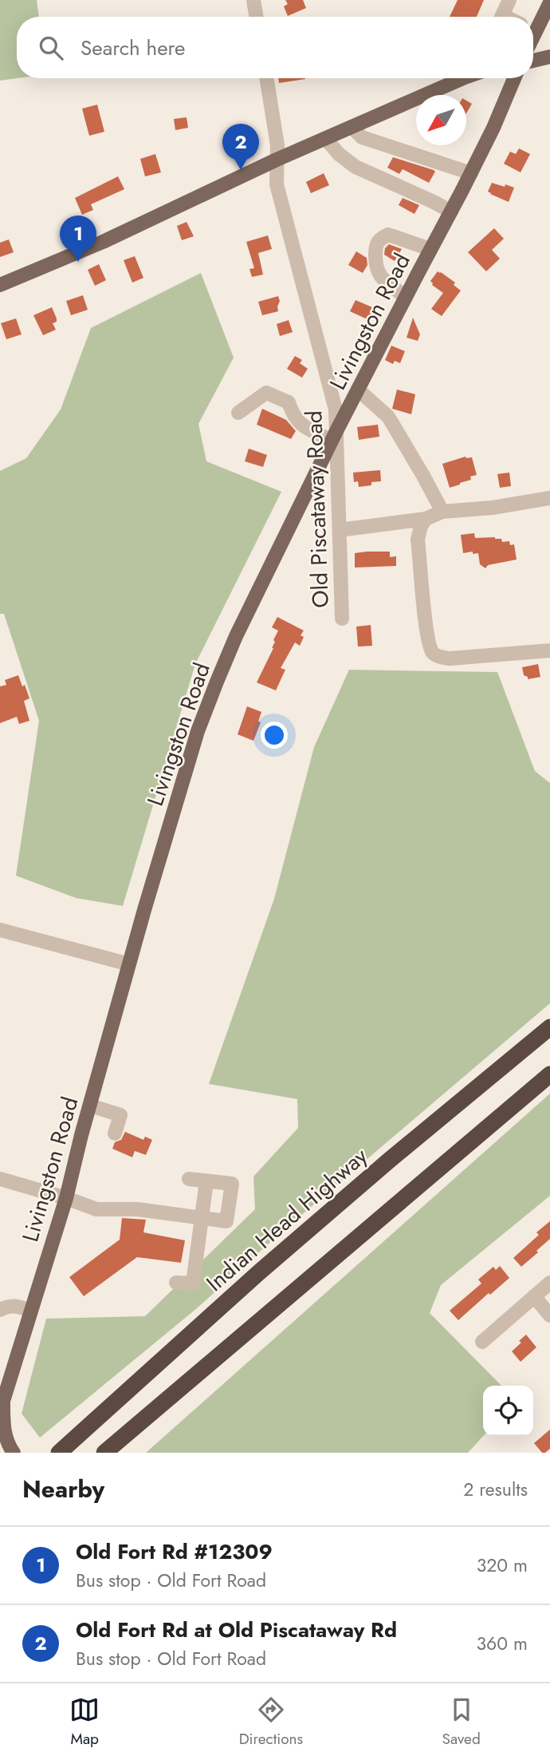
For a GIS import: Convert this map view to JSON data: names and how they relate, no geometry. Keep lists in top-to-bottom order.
{
  "streets": {
    "highway": ["Indian Head Highway"],
    "main road": ["Livingston Road"],
    "street": ["Old Piscataway Road"]
  },
  "crossings": [
    ["Livingston Road", "Old Piscataway Road"]
  ],
  "north": "bottom left",
  "page": {
    "search": "Search here",
    "pins": ["2", "1"],
    "heading": ["Nearby", "2 results"],
    "list": [
      {
        "mark": "1",
        "name": "Old Fort Rd #12309",
        "note": "Bus stop · Old Fort Road",
        "value": "320 m"
      },
      {
        "mark": "2",
        "name": "Old Fort Rd at Old Piscataway Rd",
        "note": "Bus stop · Old Fort Road",
        "value": "360 m"
      }
    ],
    "nav": ["Map", "Directions", "Saved"]
  }
}
